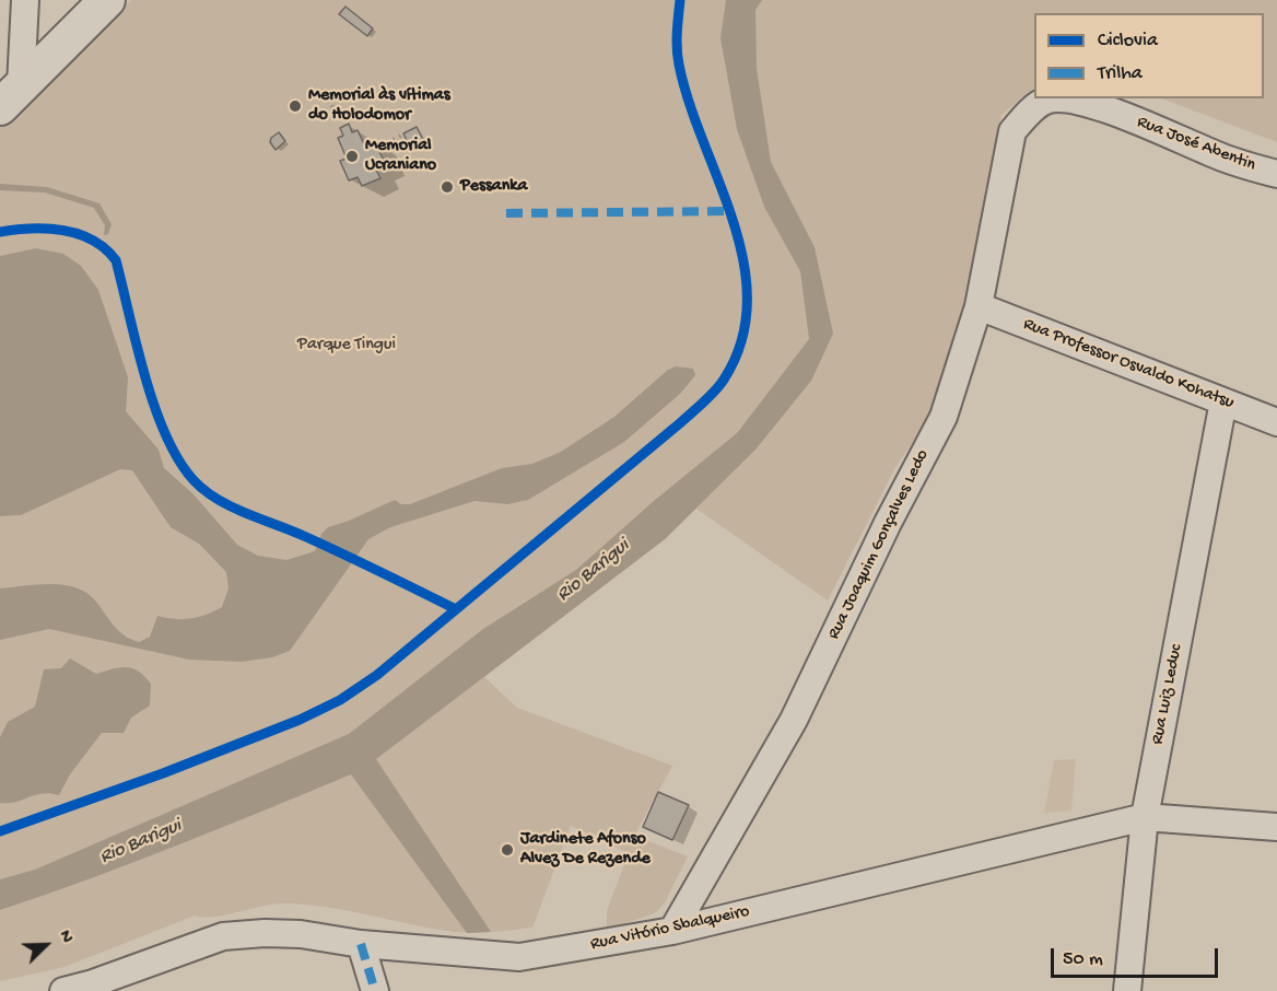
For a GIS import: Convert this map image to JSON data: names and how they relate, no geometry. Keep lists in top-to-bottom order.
{
  "streets": {
    "street": [
      "Rua José Abentin",
      "Rua Professor Osvaldo Kohatsu",
      "Rua Joaquim Gonçalves Ledo",
      "Rua Luiz Leduc",
      "Rua Vitório Sbalqueiro"
    ]
  },
  "crossings": [
    ["Rua José Abentin", "Rua Joaquim Gonçalves Ledo"],
    ["Rua Professor Osvaldo Kohatsu", "Rua Joaquim Gonçalves Ledo"],
    ["Rua Professor Osvaldo Kohatsu", "Rua Luiz Leduc"],
    ["Rua Joaquim Gonçalves Ledo", "Rua Vitório Sbalqueiro"],
    ["Rua Luiz Leduc", "Rua Vitório Sbalqueiro"]
  ],
  "water": ["Rio Barigui"],
  "parks": ["Parque Tingui"],
  "places": [
    "Memorial às vítimas do Holodomor",
    "Memorial Ucraniano",
    "Pessanka",
    "Jardinete Afonso Alvez De Rezende"
  ],
  "legend": ["Ciclovia", "Trilha"],
  "scale_bar": "50 m",
  "north": "top right"
}
